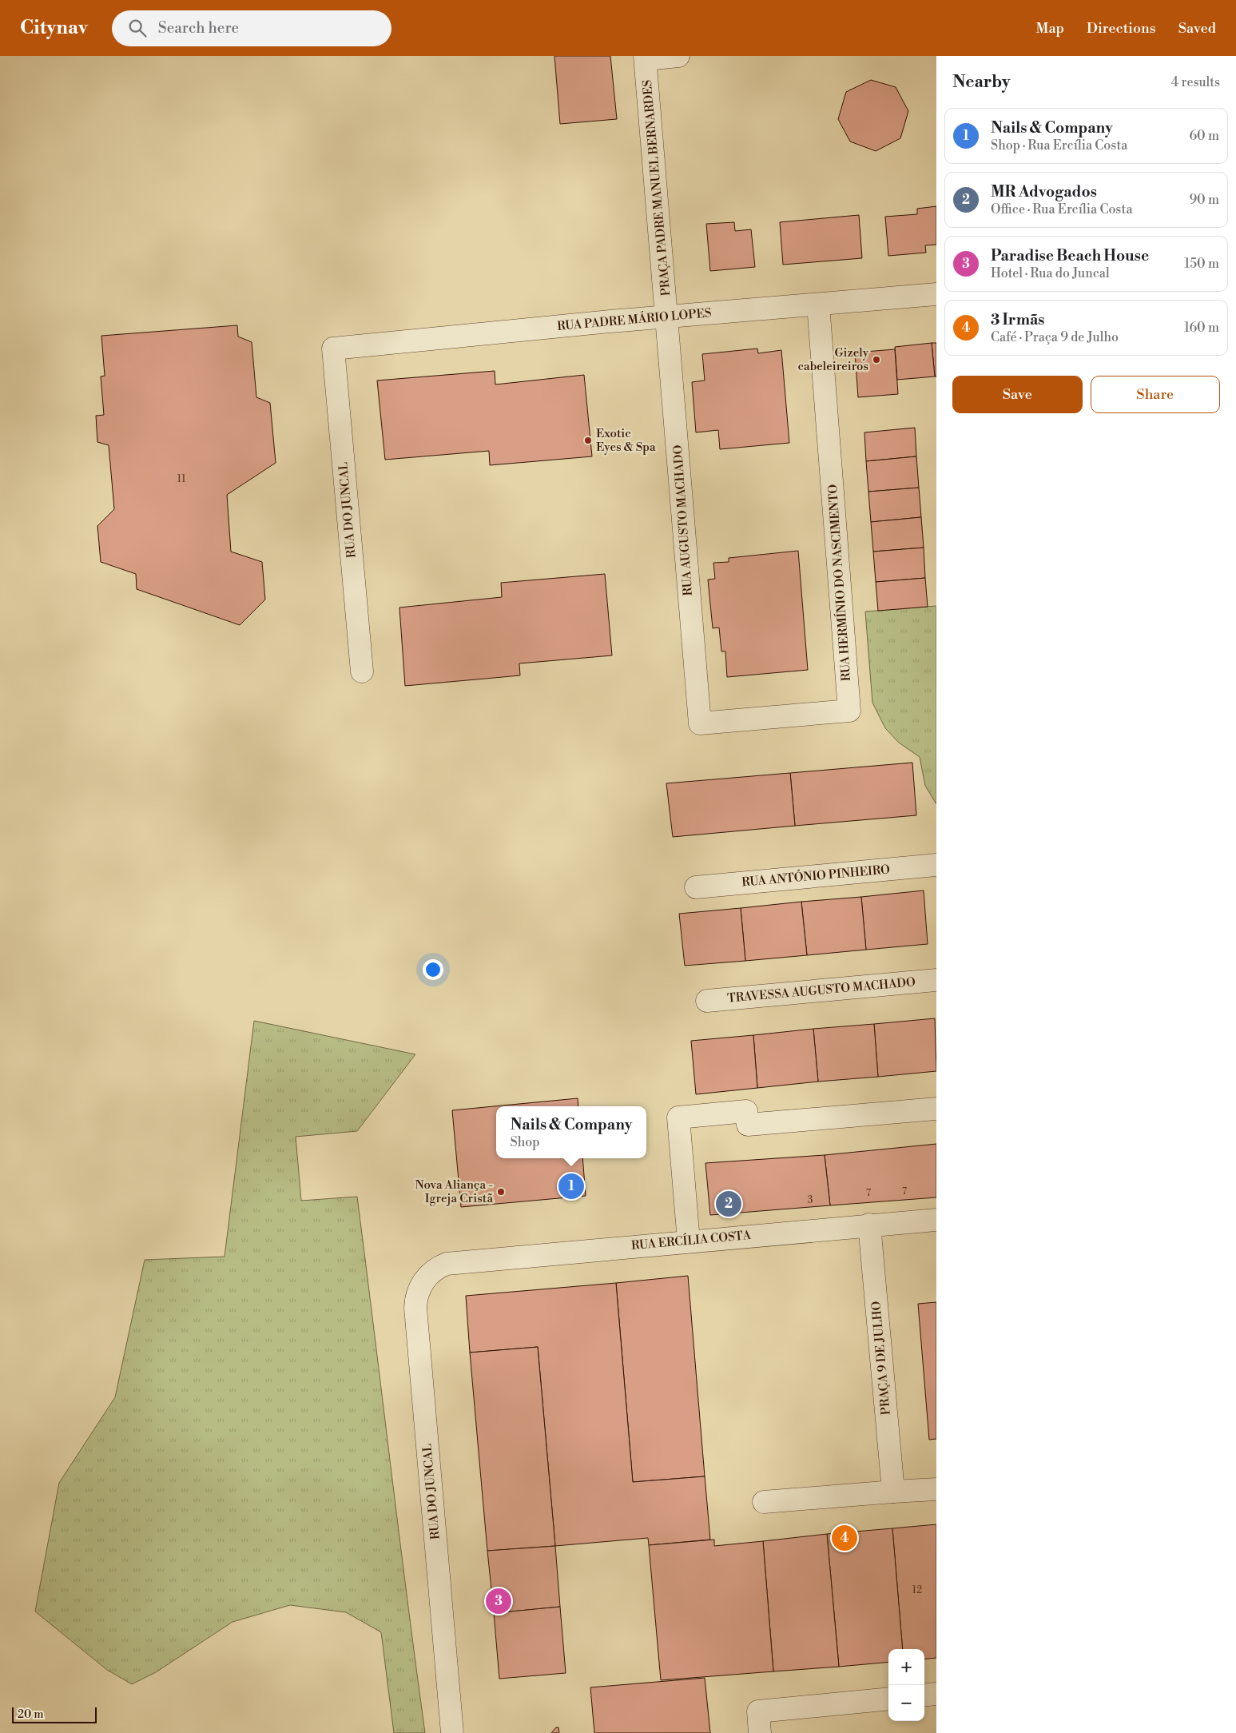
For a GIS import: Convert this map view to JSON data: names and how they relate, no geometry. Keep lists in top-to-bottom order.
{
  "streets": {
    "street": [
      "PRAÇA PADRE MANUEL BERNARDES",
      "RUA PADRE MÁRIO LOPES",
      "RUA DO JUNCAL",
      "RUA AUGUSTO MACHADO",
      "RUA HERMÍNIO DO NASCIMENTO",
      "RUA ANTÓNIO PINHEIRO",
      "TRAVESSA AUGUSTO MACHADO",
      "RUA ERCÍLIA COSTA",
      "PRAÇA 9 DE JULHO"
    ]
  },
  "crossings": [
    ["PRAÇA PADRE MANUEL BERNARDES", "RUA PADRE MÁRIO LOPES"],
    ["PRAÇA PADRE MANUEL BERNARDES", "RUA AUGUSTO MACHADO"],
    ["RUA PADRE MÁRIO LOPES", "RUA DO JUNCAL"],
    ["RUA PADRE MÁRIO LOPES", "RUA AUGUSTO MACHADO"],
    ["RUA PADRE MÁRIO LOPES", "RUA HERMÍNIO DO NASCIMENTO"],
    ["RUA DO JUNCAL", "RUA ERCÍLIA COSTA"],
    ["RUA AUGUSTO MACHADO", "RUA HERMÍNIO DO NASCIMENTO"],
    ["RUA ERCÍLIA COSTA", "PRAÇA 9 DE JULHO"]
  ],
  "places": ["Gizely cabeleireiros", "Exotic Eyes & Spa", "Nova Aliança - Igreja Cristã"],
  "house_numbers": [
    "11",
    "7",
    "7",
    "3",
    "12"
  ],
  "scale_bar": "20 m",
  "page": {
    "header": "Citynav",
    "search": "Search here",
    "nav": ["Map", "Directions", "Saved"],
    "heading": ["Nearby", "4 results"],
    "list": [
      {
        "mark": "1",
        "name": "Nails & Company",
        "note": "Shop · Rua Ercília Costa",
        "value": "60 m"
      },
      {
        "mark": "2",
        "name": "MR Advogados",
        "note": "Office · Rua Ercília Costa",
        "value": "90 m"
      },
      {
        "mark": "3",
        "name": "Paradise Beach House",
        "note": "Hotel · Rua do Juncal",
        "value": "150 m"
      },
      {
        "mark": "4",
        "name": "3 Irmãs",
        "note": "Café · Praça 9 de Julho",
        "value": "160 m"
      }
    ],
    "buttons": ["Save", "Share"],
    "popup": ["Nails & Company", "Shop"],
    "pins": [
      "1",
      "2",
      "4",
      "3"
    ],
    "map_buttons": ["+", "−"],
    "scale": "20 m"
  }
}
